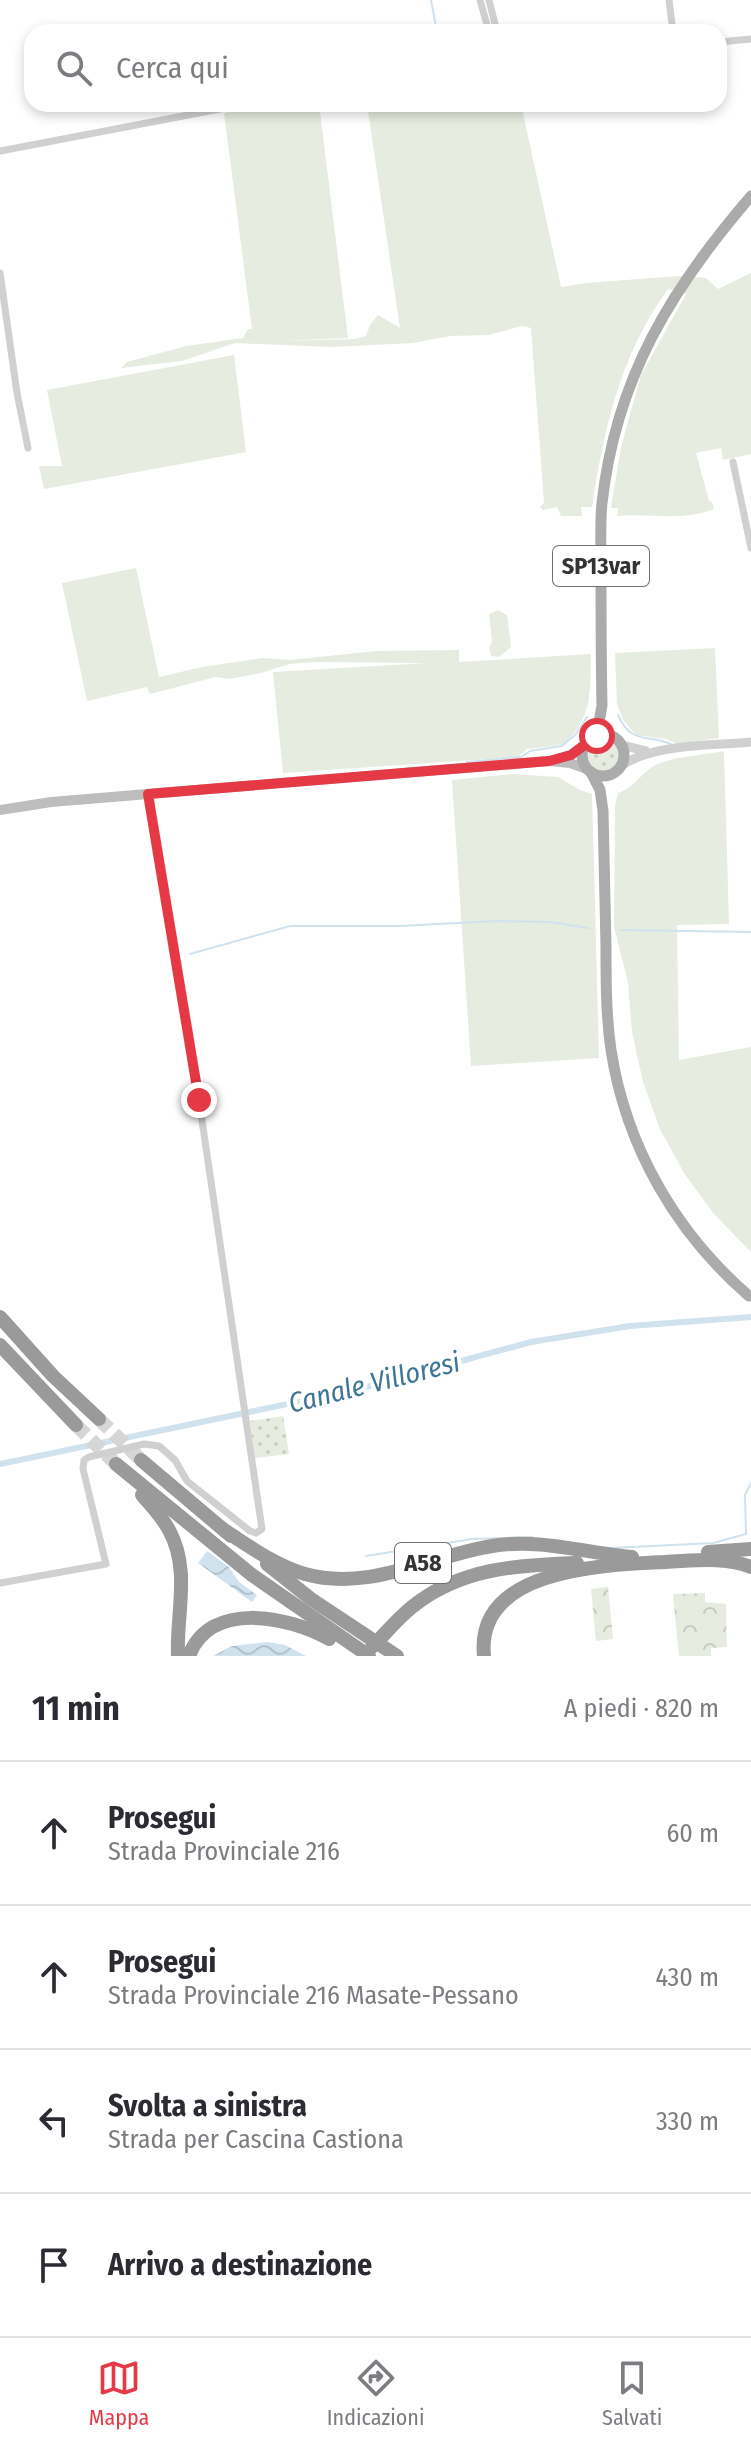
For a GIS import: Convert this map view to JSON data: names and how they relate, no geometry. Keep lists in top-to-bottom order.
{
  "streets": {
    "highway": ["A58"],
    "main road": ["SP13var"]
  },
  "water": ["Canale Villoresi"],
  "page": {
    "search": "Cerca qui",
    "heading": ["11 min", "A piedi · 820 m"],
    "list": [
      ["Prosegui", "Strada Provinciale 216", "60 m"],
      ["Prosegui", "Strada Provinciale 216 Masate-Pessano", "430 m"],
      ["Svolta a sinistra", "Strada per Cascina Castiona", "330 m"],
      "Arrivo a destinazione"
    ],
    "nav": ["Mappa", "Indicazioni", "Salvati"]
  }
}
